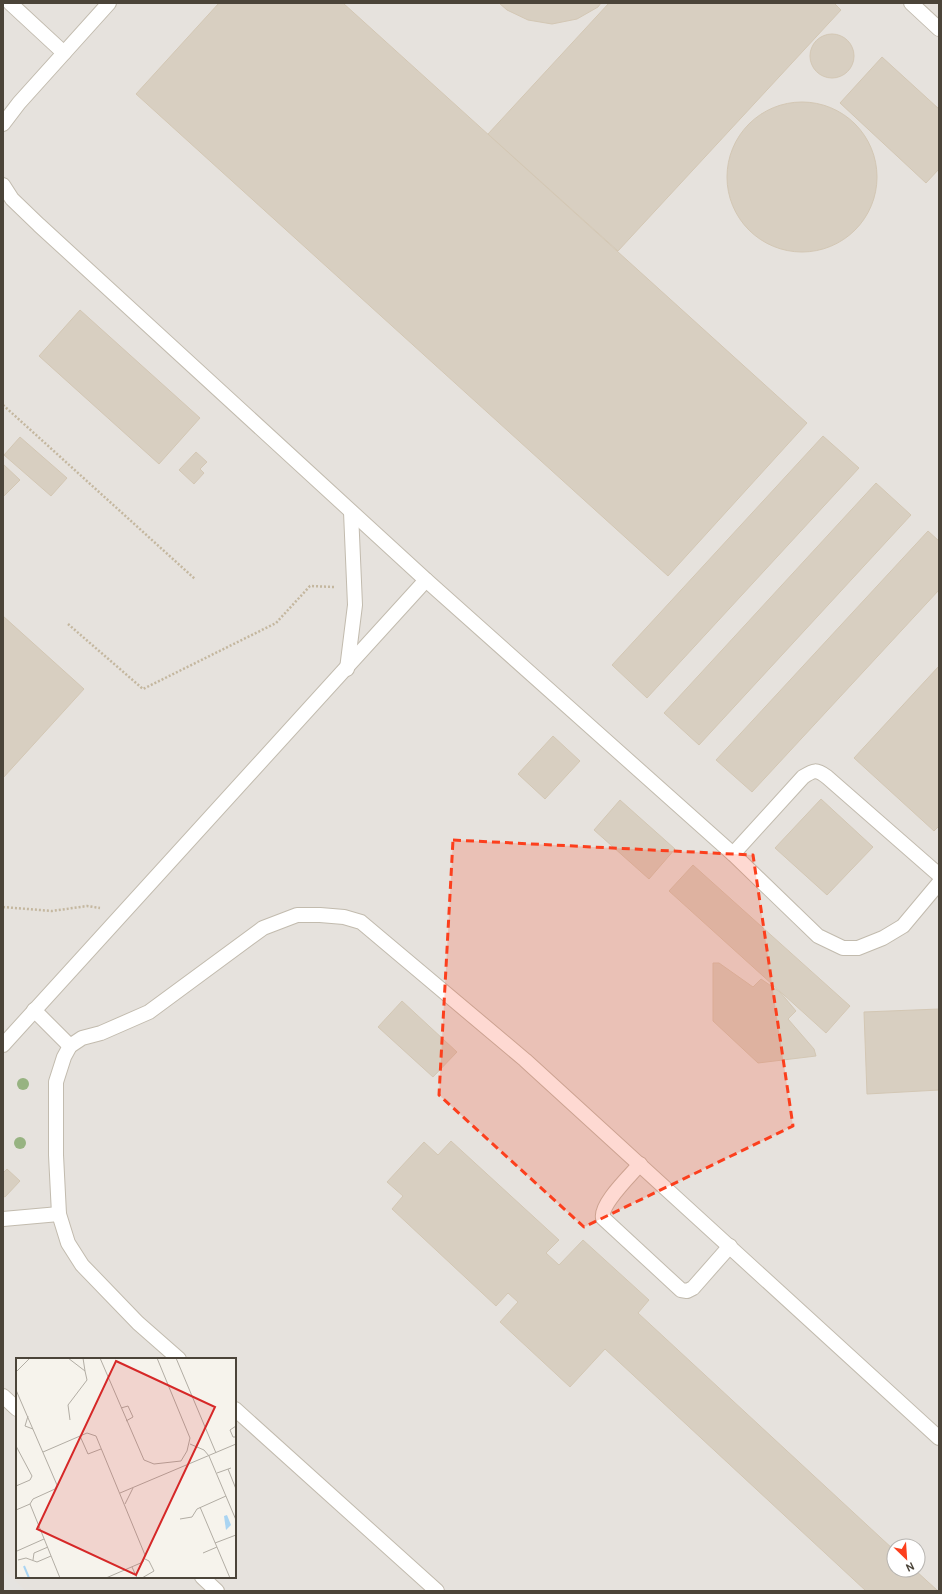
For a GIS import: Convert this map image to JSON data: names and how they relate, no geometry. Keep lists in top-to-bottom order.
{
  "north": "bottom right"
}
